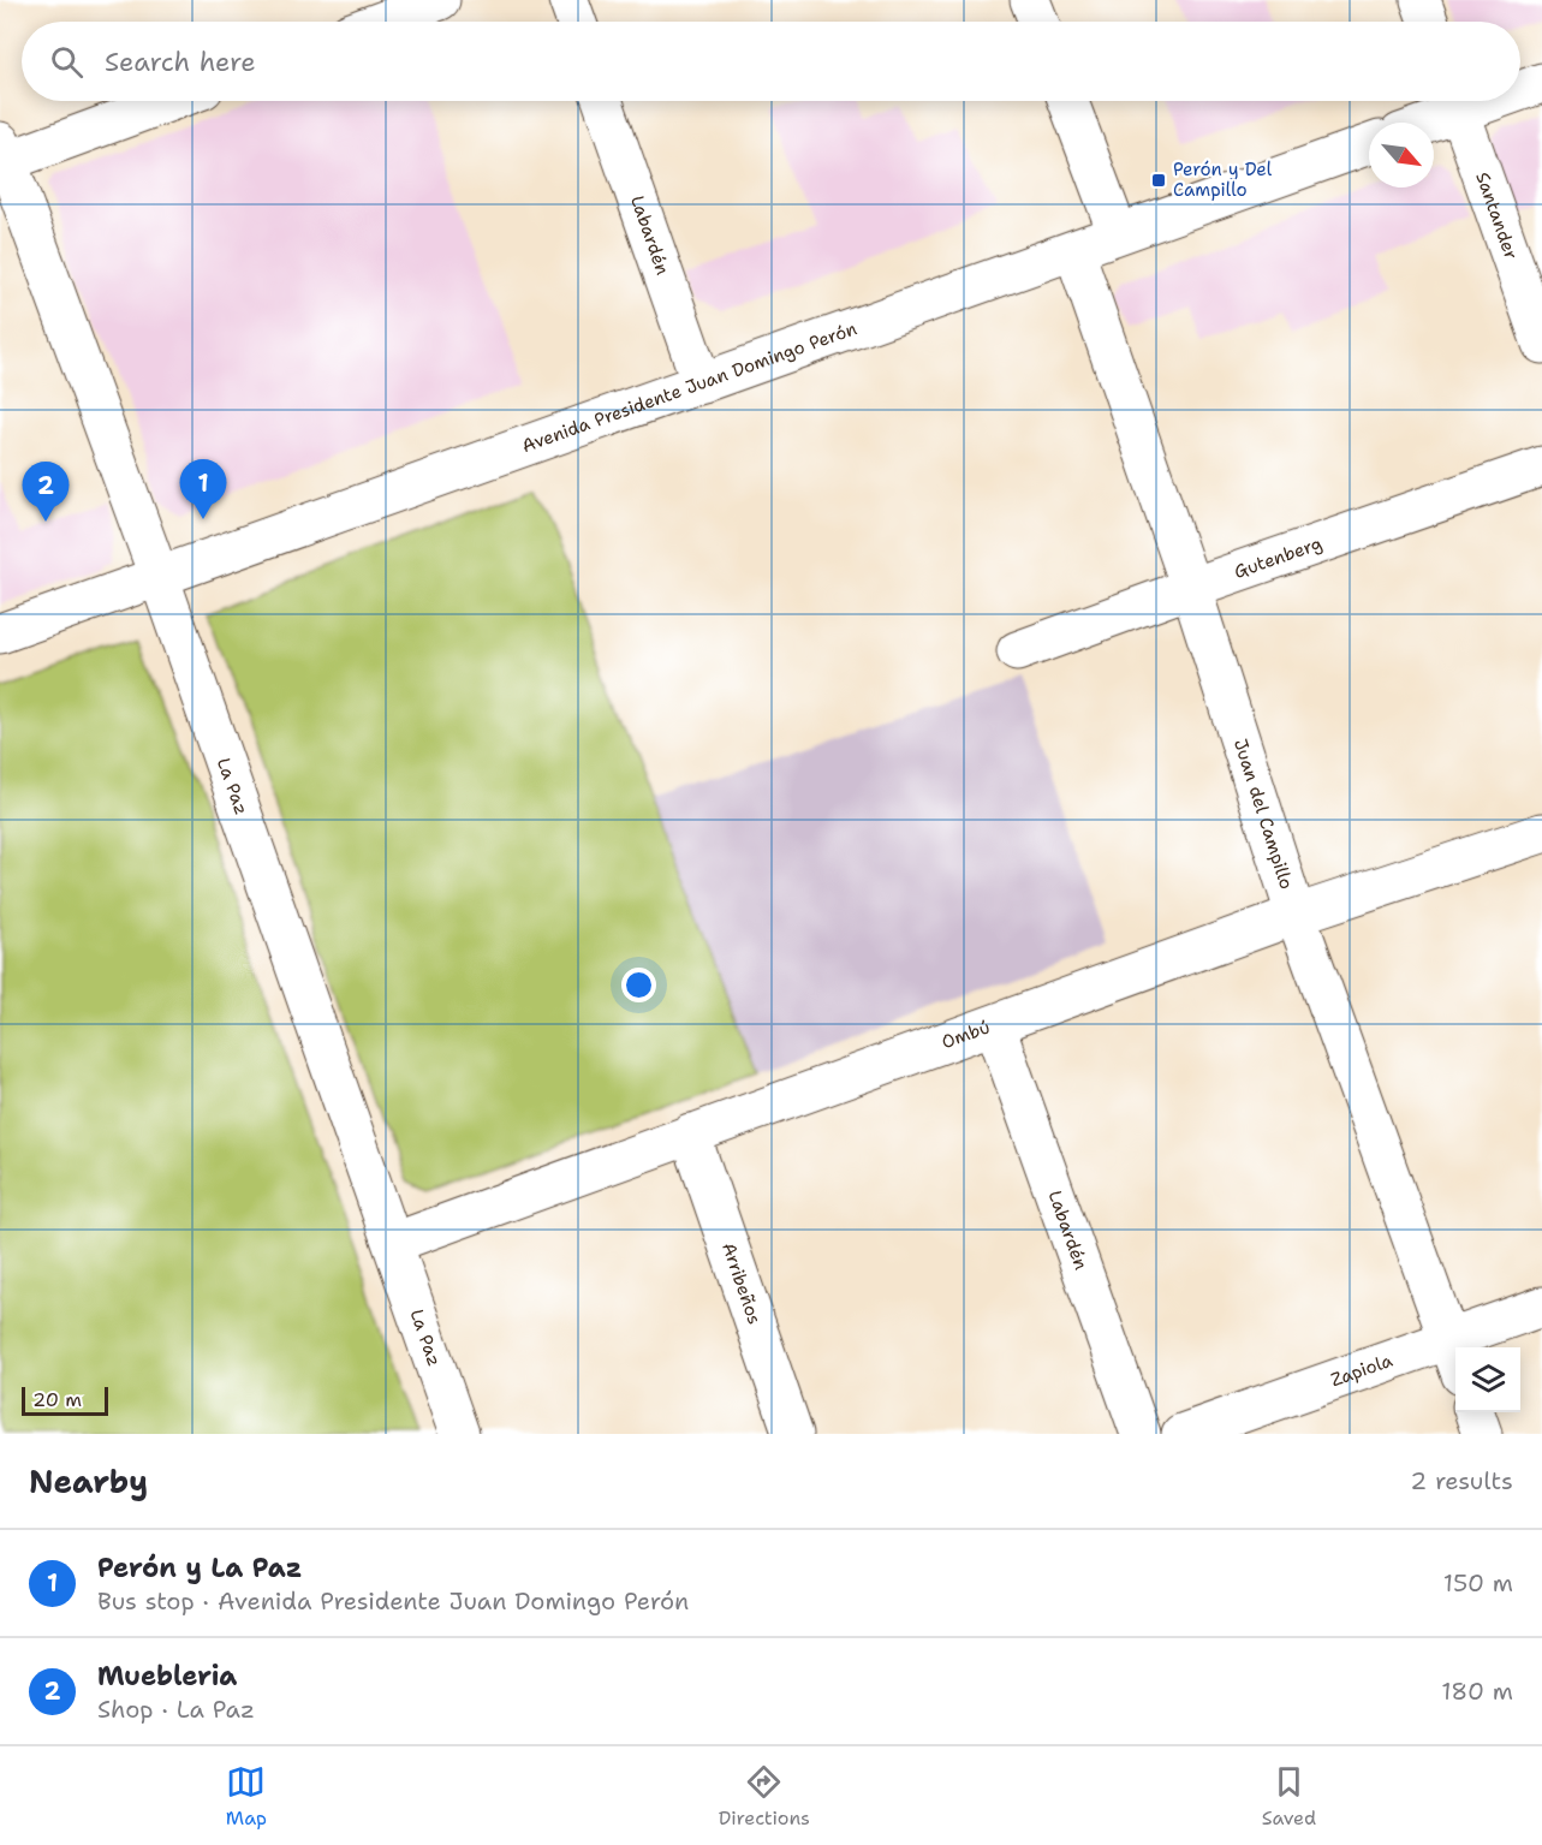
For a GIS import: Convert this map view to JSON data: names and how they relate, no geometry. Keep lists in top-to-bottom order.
{
  "streets": {
    "street": [
      "Santander",
      "Labardén",
      "Avenida Presidente Juan Domingo Perón",
      "Gutenberg",
      "La Paz",
      "Juan del Campillo",
      "Ombú",
      "Arribeños",
      "Zapiola"
    ]
  },
  "crossings": [
    ["Labardén", "Avenida Presidente Juan Domingo Perón"],
    ["Labardén", "Ombú"],
    ["Avenida Presidente Juan Domingo Perón", "La Paz"],
    ["Avenida Presidente Juan Domingo Perón", "Juan del Campillo"],
    ["Gutenberg", "Juan del Campillo"],
    ["La Paz", "Ombú"],
    ["Juan del Campillo", "Ombú"],
    ["Juan del Campillo", "Zapiola"],
    ["Ombú", "Arribeños"]
  ],
  "places": {
    "transit": ["Perón y Del Campillo"]
  },
  "scale_bar": "20 m",
  "north": "bottom right",
  "page": {
    "search": "Search here",
    "pins": ["1", "2"],
    "scale": "20 m",
    "heading": ["Nearby", "2 results"],
    "list": [
      {
        "mark": "1",
        "name": "Perón y La Paz",
        "note": "Bus stop · Avenida Presidente Juan Domingo Perón",
        "value": "150 m"
      },
      {
        "mark": "2",
        "name": "Muebleria",
        "note": "Shop · La Paz",
        "value": "180 m"
      }
    ],
    "nav": ["Map", "Directions", "Saved"]
  }
}
